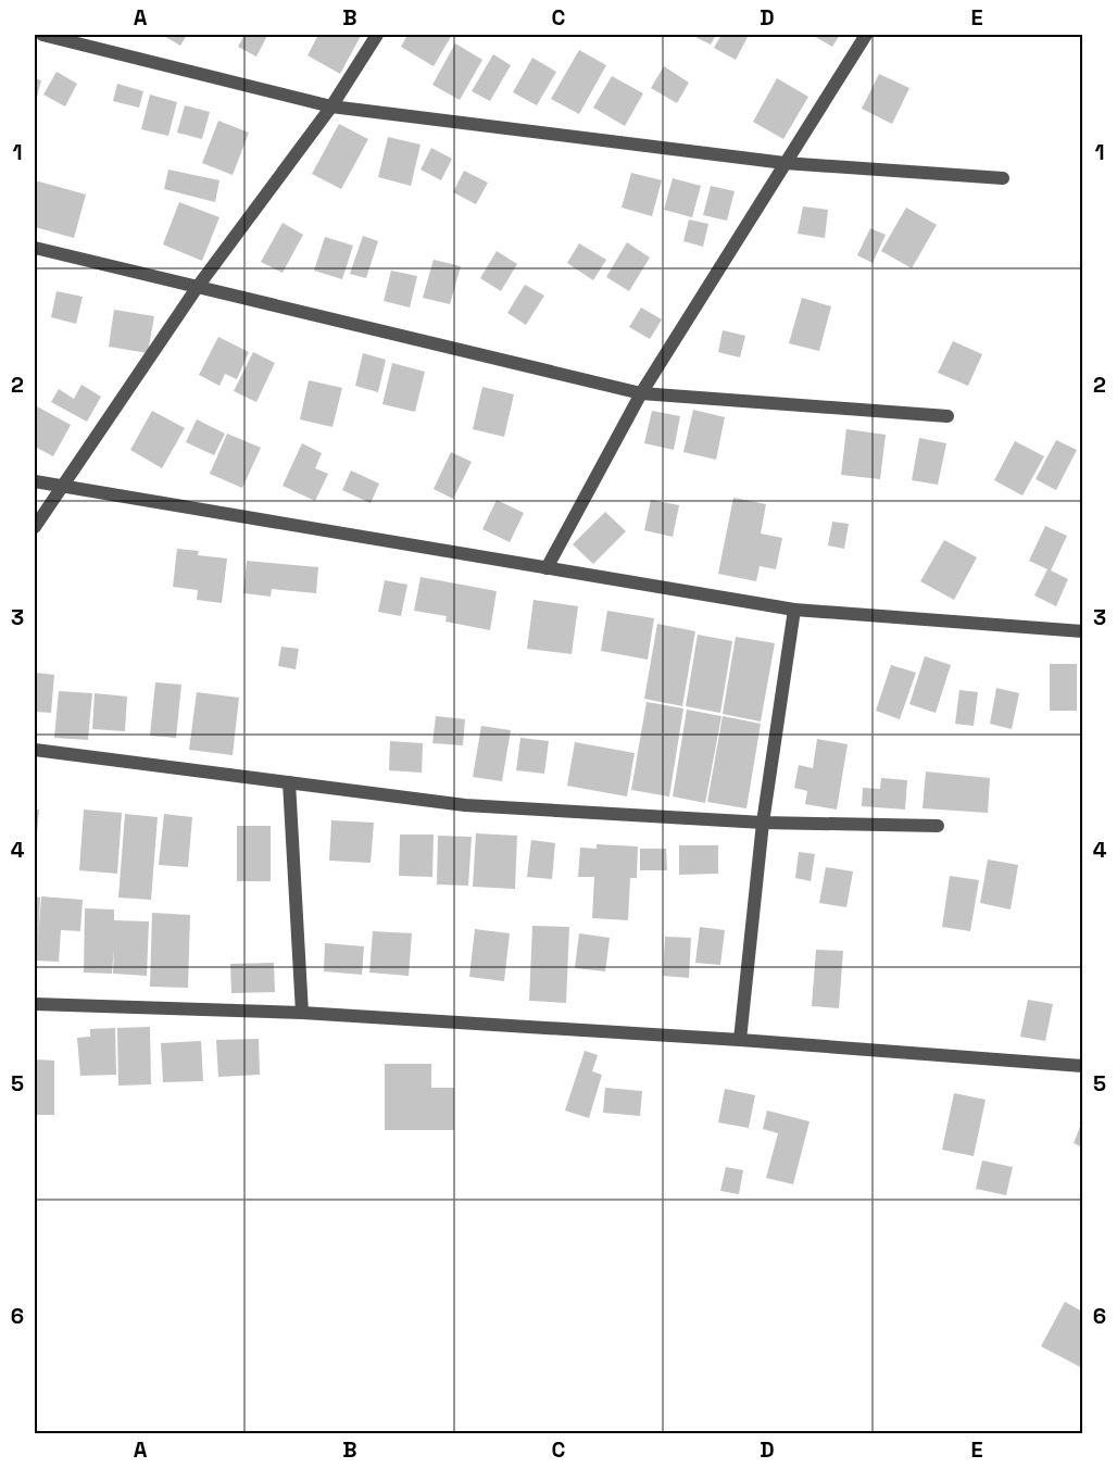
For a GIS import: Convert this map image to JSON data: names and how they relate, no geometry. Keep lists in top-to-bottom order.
{
  "grid": {
    "columns": [
      "A",
      "B",
      "C",
      "D",
      "E"
    ],
    "rows": [
      "1",
      "2",
      "3",
      "4",
      "5",
      "6"
    ]
  }
}
